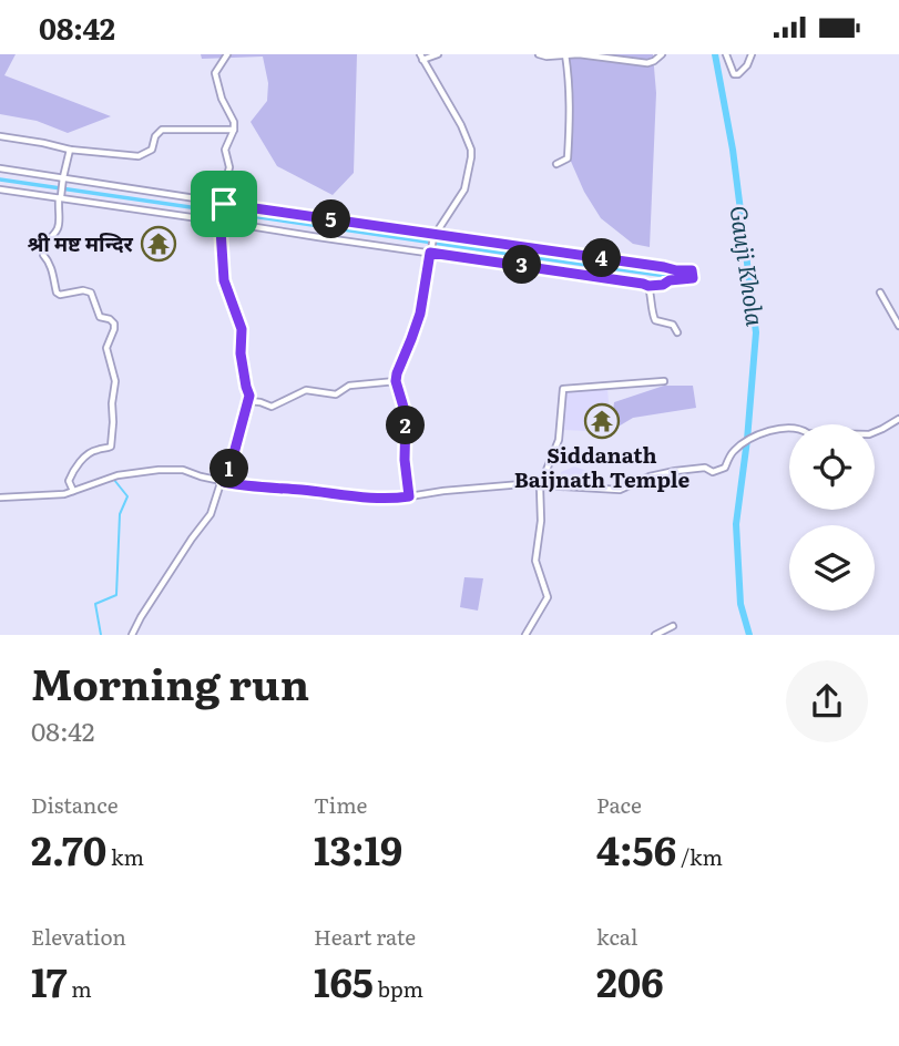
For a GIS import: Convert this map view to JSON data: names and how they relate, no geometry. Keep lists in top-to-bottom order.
{
  "water": ["Gauji Khola"],
  "places": {
    "temple": ["श्री मष्ट मन्दिर", "Siddanath Baijnath Temple"]
  },
  "page": {
    "status": "08:42",
    "pins": [
      "5",
      "4",
      "3",
      "2",
      "1"
    ],
    "heading": ["Morning run", "08:42"],
    "stats": [
      ["Distance", "2.70 km"],
      ["Time", "13:19"],
      ["Pace", "4:56 /km"],
      ["Elevation", "17 m"],
      ["Heart rate", "165 bpm"],
      ["kcal", "206"]
    ]
  }
}
